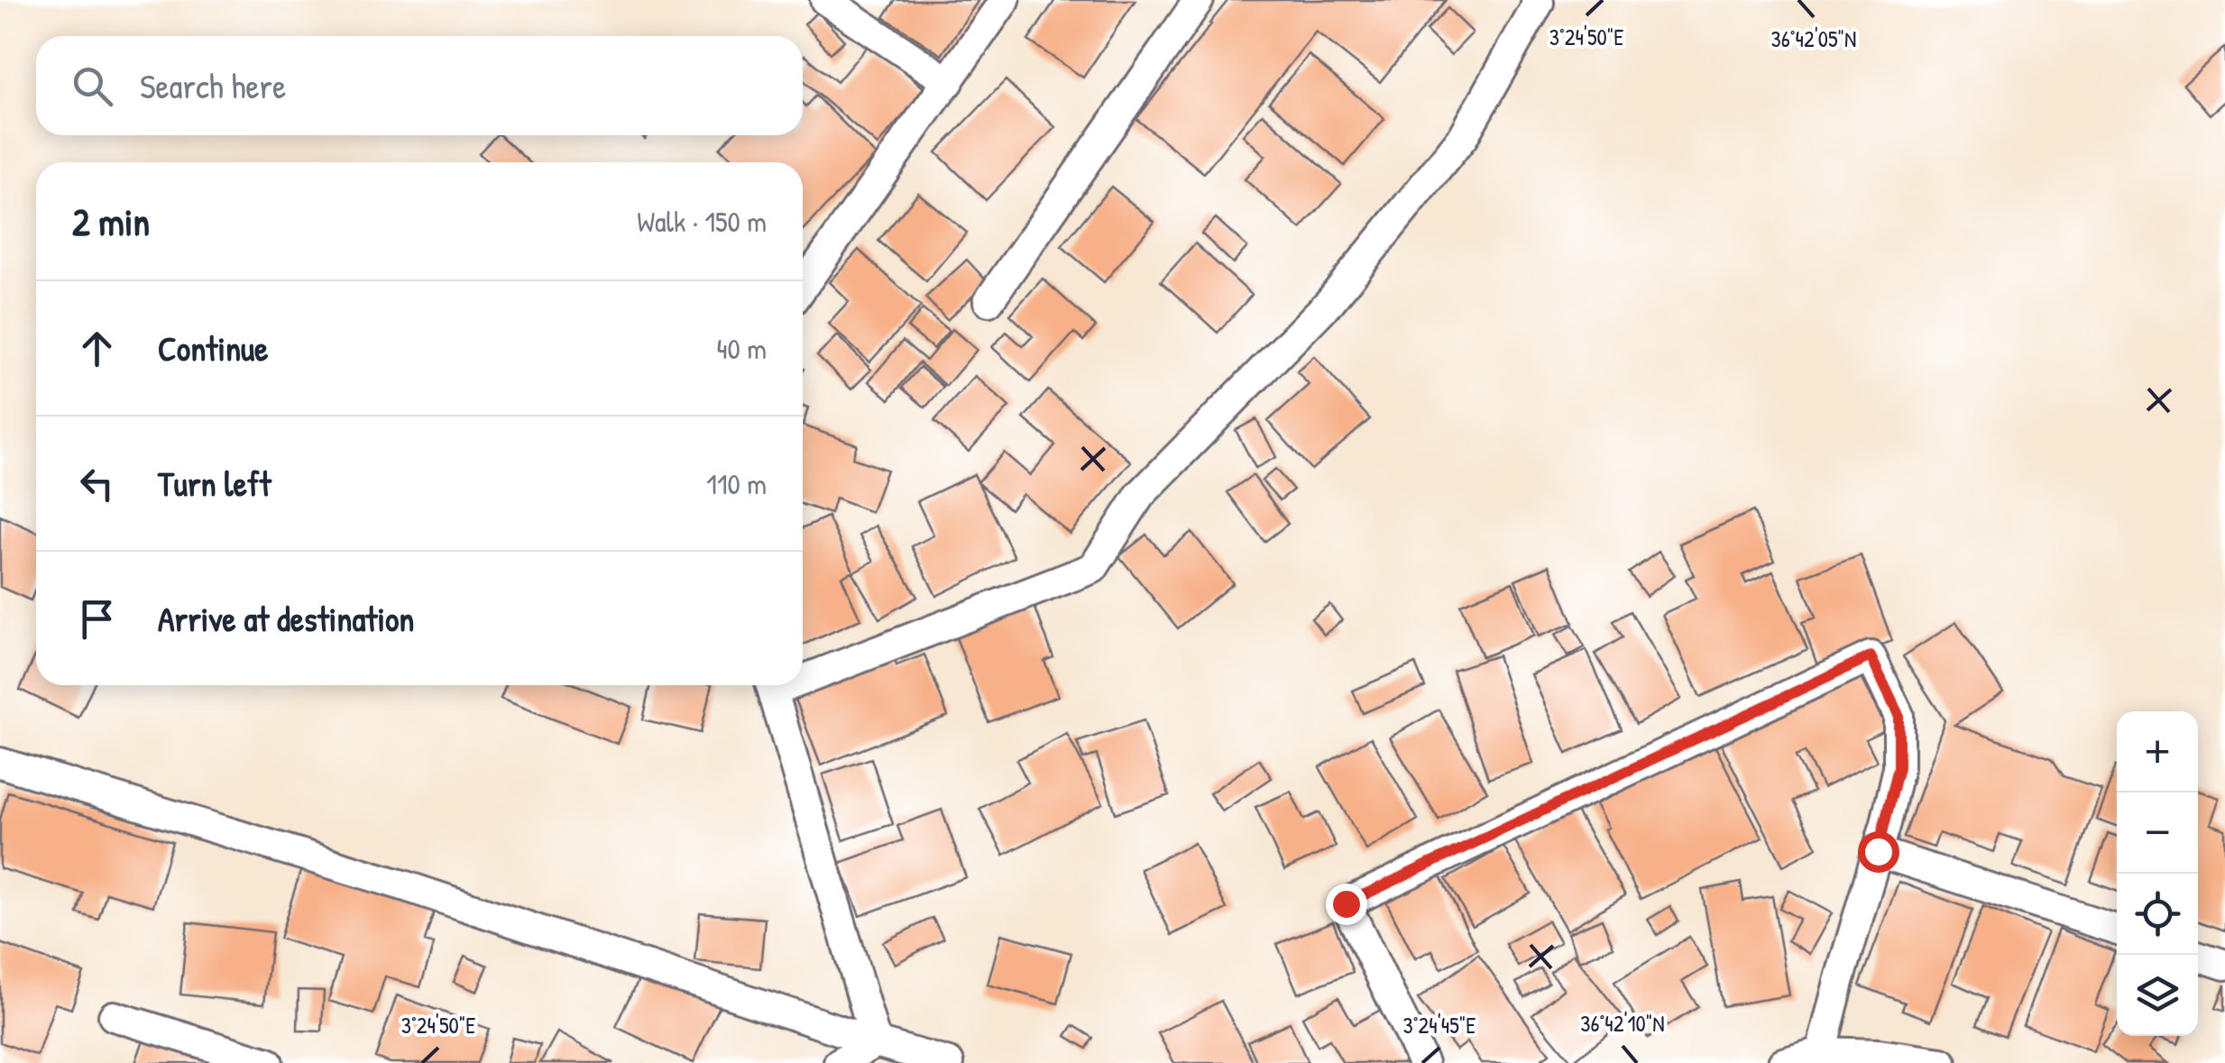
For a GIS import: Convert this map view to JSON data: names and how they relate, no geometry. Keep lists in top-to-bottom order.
{
  "page": {
    "search": "Search here",
    "heading": ["2 min", "Walk · 150 m"],
    "list": [
      ["Continue", "40 m"],
      ["Turn left", "110 m"],
      "Arrive at destination"
    ],
    "map_buttons": ["+", "−"]
  },
  "coordinates": [
    "3°24'50\"E",
    "36°42'05\"N",
    "36°42'10\"N",
    "3°24'45\"E"
  ]
}
